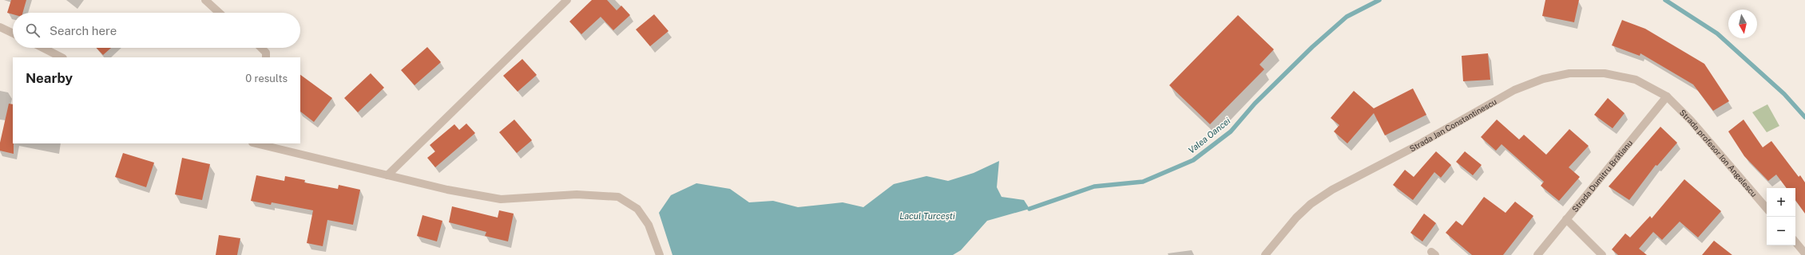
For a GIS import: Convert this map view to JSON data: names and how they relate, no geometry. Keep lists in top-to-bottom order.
{
  "streets": {
    "street": ["Strada Jan Constantinescu", "Strada profesor Ion Angelescu", "Strada Dumitru Brătianu"]
  },
  "crossings": [
    ["Strada Jan Constantinescu", "Strada profesor Ion Angelescu"],
    ["Strada Jan Constantinescu", "Strada Dumitru Brătianu"],
    ["Strada profesor Ion Angelescu", "Strada Dumitru Brătianu"]
  ],
  "water": ["Valea Oancei", "Lacul Turcești"],
  "north": "bottom",
  "page": {
    "search": "Search here",
    "heading": ["Nearby", "0 results"],
    "map_buttons": ["+", "−"]
  }
}
